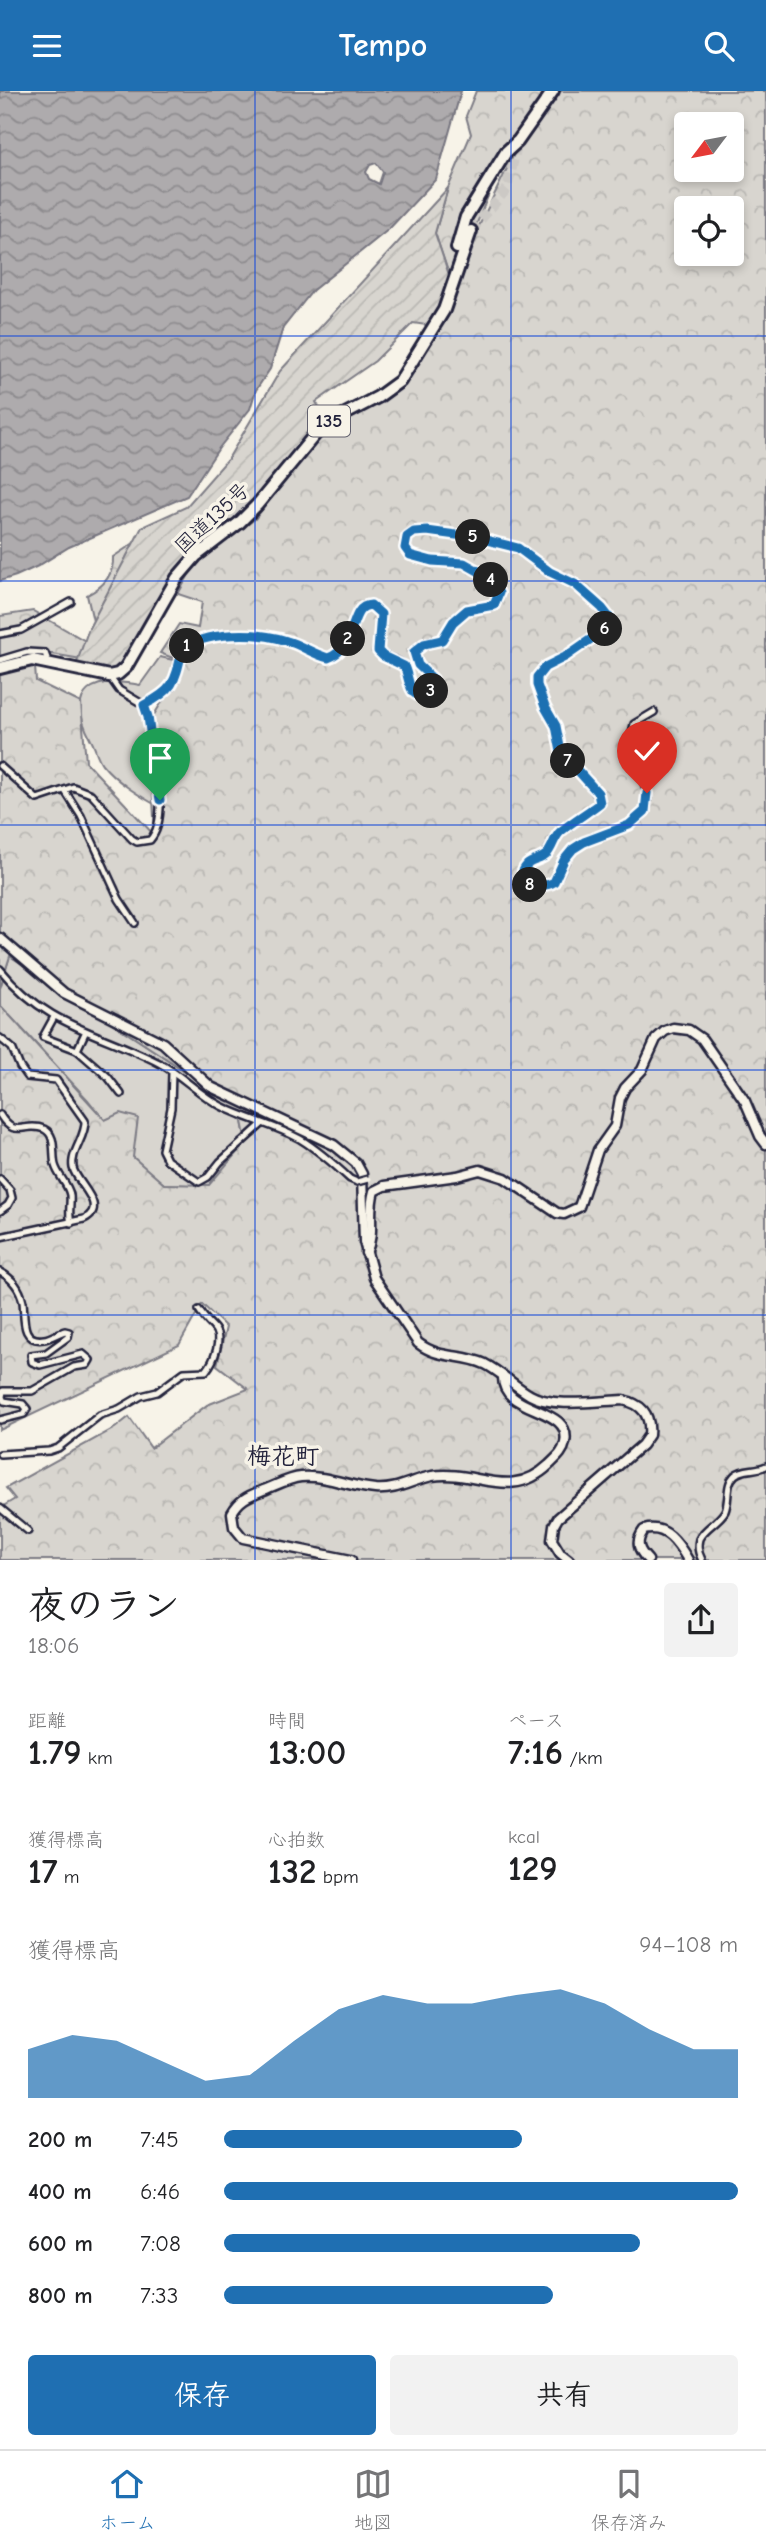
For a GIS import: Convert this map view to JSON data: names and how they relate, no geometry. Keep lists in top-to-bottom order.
{
  "streets": {
    "highway": ["135", "国道135号"]
  },
  "districts": ["梅花町"],
  "north": "bottom left",
  "page": {
    "header": "Tempo",
    "pins": [
      "5",
      "4",
      "6",
      "2",
      "1",
      "3",
      "7",
      "8"
    ],
    "heading": ["夜のラン", "18:06"],
    "stats": [
      ["距離", "1.79 km"],
      ["時間", "13:00"],
      ["ペース", "7:16 /km"],
      ["獲得標高", "17 m"],
      ["心拍数", "132 bpm"],
      ["kcal", "129"]
    ],
    "chart": ["獲得標高", "94–108 m"],
    "list": [
      {
        "name": "200 m",
        "note": "7:45"
      },
      {
        "name": "400 m",
        "note": "6:46"
      },
      {
        "name": "600 m",
        "note": "7:08"
      },
      {
        "name": "800 m",
        "note": "7:33"
      }
    ],
    "buttons": ["保存", "共有"],
    "tabs": ["ホーム", "地図", "保存済み"]
  }
}
